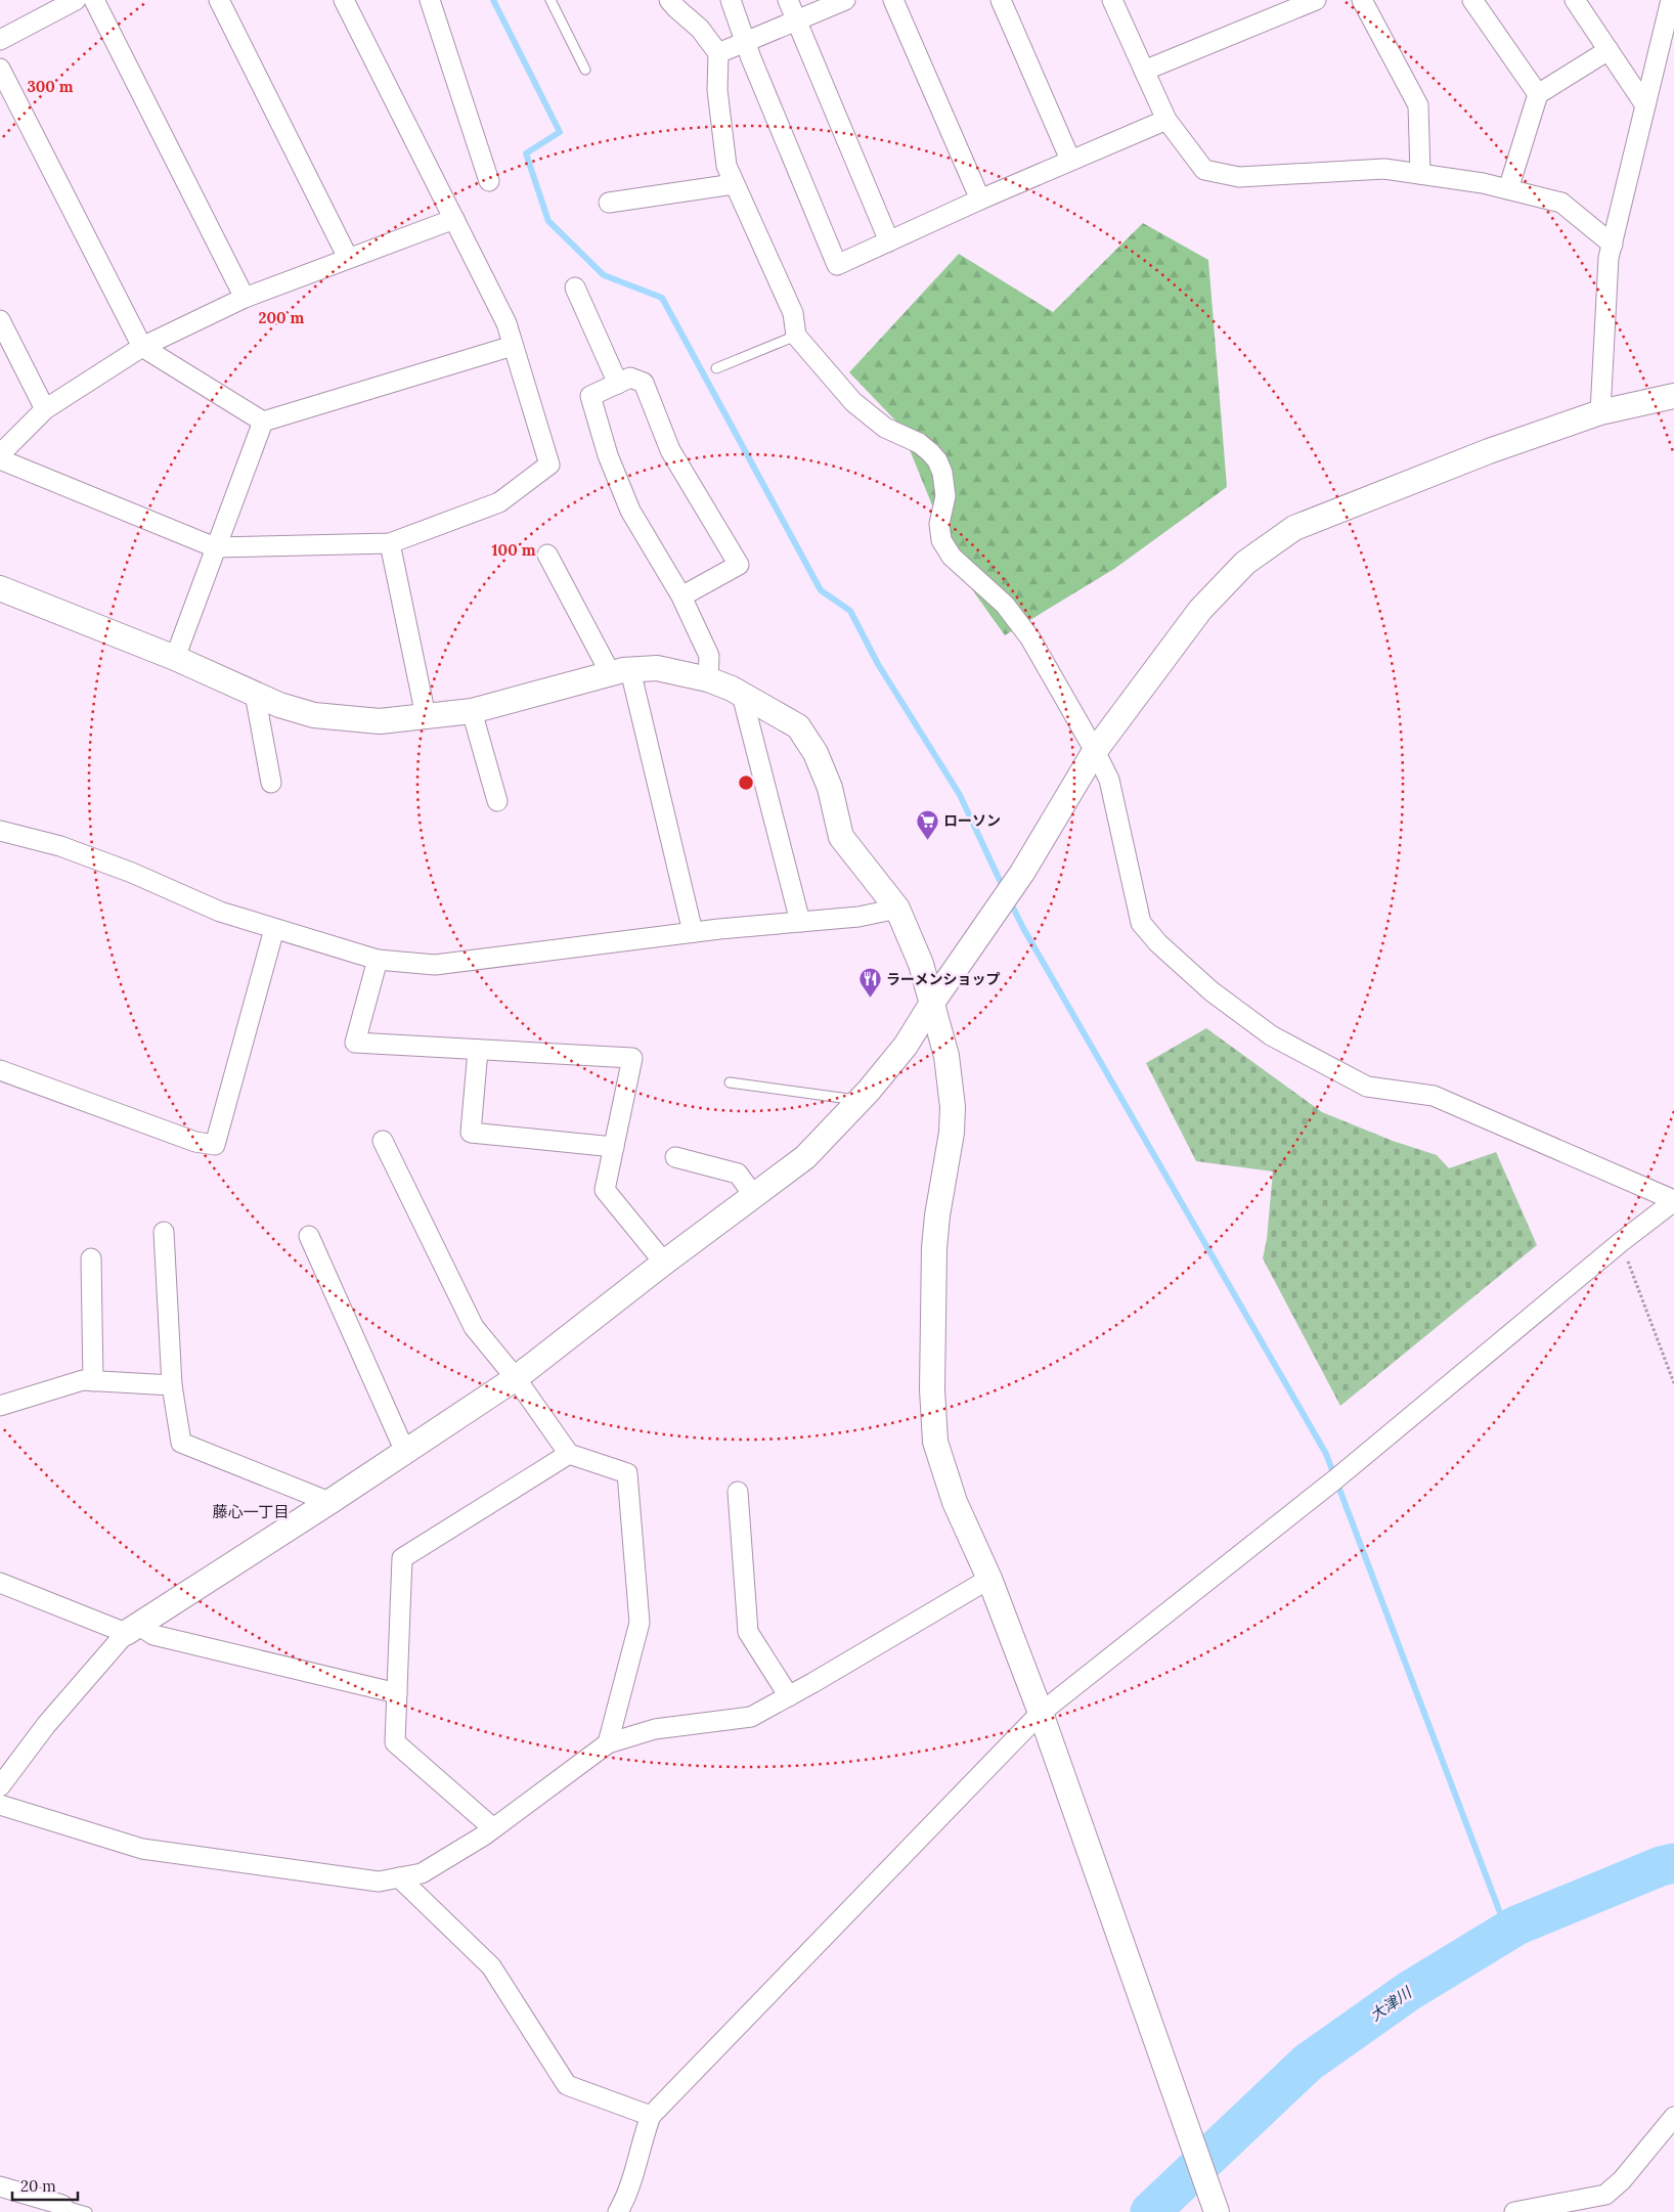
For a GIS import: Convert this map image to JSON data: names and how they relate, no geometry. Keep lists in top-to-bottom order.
{
  "districts": ["藤心一丁目"],
  "water": ["大津川"],
  "places": {
    "supermarket": ["ローソン"],
    "restaurant": ["ラーメンショップ"]
  },
  "scale_bar": "20 m",
  "rings": ["300 m", "200 m", "100 m"]
}
